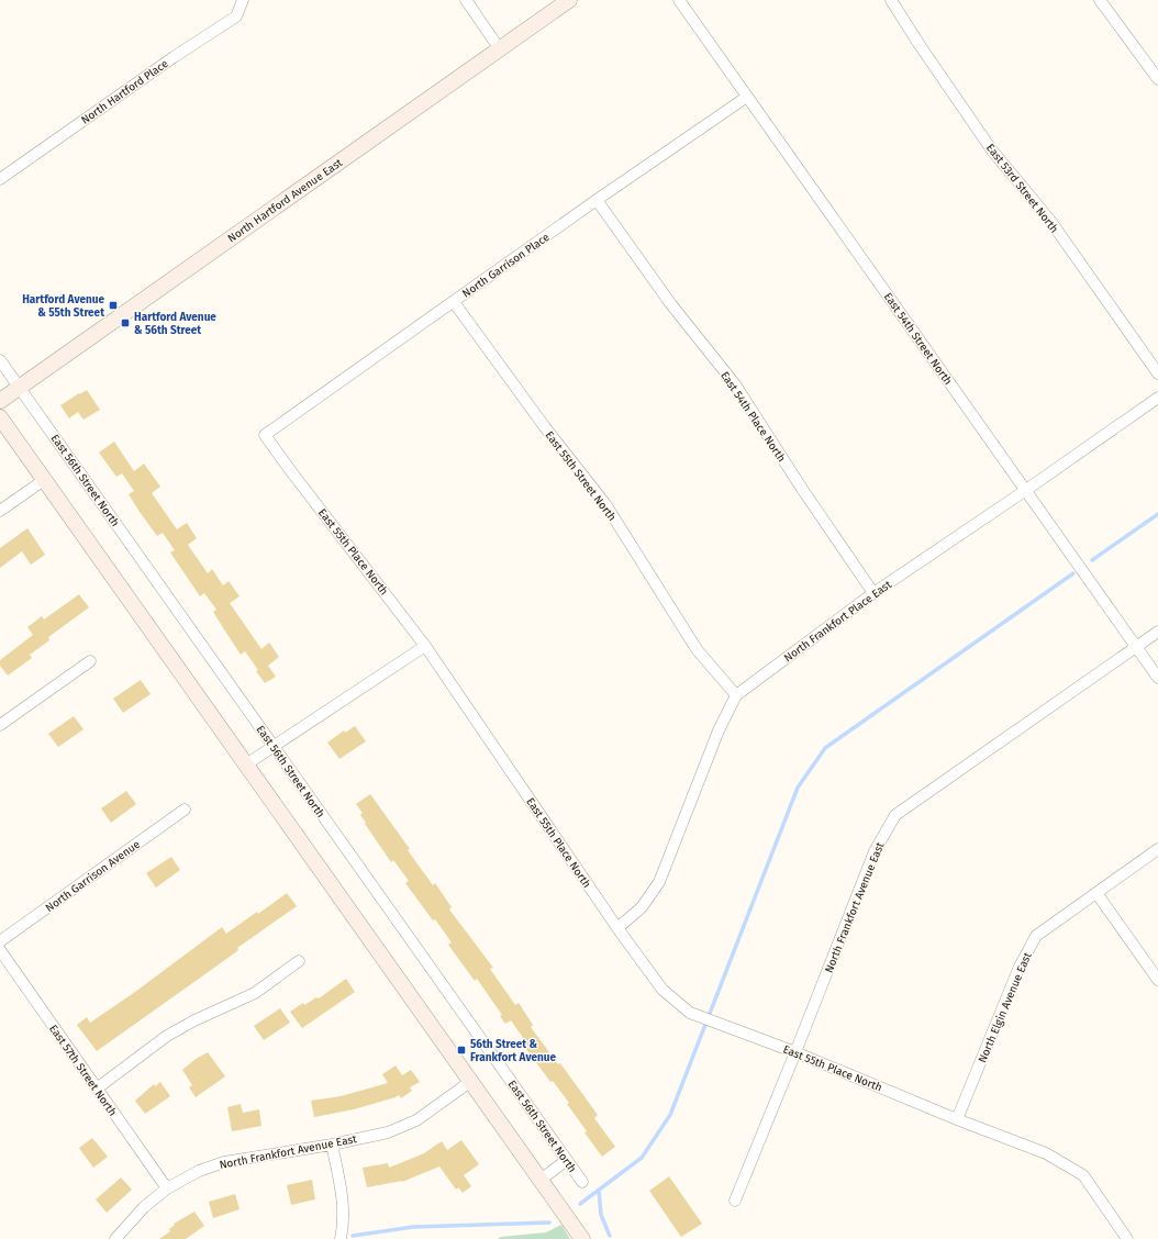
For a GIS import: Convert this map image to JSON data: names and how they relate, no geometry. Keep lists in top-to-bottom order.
{
  "streets": {
    "street": [
      "North Hartford Place",
      "East 53rd Street North",
      "North Hartford Avenue East",
      "North Garrison Place",
      "East 54th Street North",
      "East 54th Place North",
      "East 55th Street North",
      "East 56th Street North",
      "East 55th Place North",
      "North Frankfort Place East",
      "North Garrison Avenue",
      "North Frankfort Avenue East",
      "North Elgin Avenue East",
      "East 57th Street North"
    ]
  },
  "crossings": [
    ["North Hartford Avenue East", "East 56th Street North"],
    ["North Garrison Place", "East 54th Street North"],
    ["North Garrison Place", "East 54th Place North"],
    ["North Garrison Place", "East 55th Street North"],
    ["North Garrison Place", "East 55th Place North"],
    ["East 54th Street North", "North Frankfort Place East"],
    ["East 54th Street North", "North Frankfort Avenue East"],
    ["East 54th Place North", "North Frankfort Place East"],
    ["East 55th Street North", "North Frankfort Place East"],
    ["East 55th Place North", "North Frankfort Place East"],
    ["East 55th Place North", "North Frankfort Avenue East"],
    ["East 55th Place North", "North Elgin Avenue East"],
    ["North Frankfort Avenue East", "East 57th Street North"]
  ],
  "places": {
    "transit": ["Hartford Avenue & 55th Street", "Hartford Avenue & 56th Street", "56th Street & Frankfort Avenue"]
  }
}
